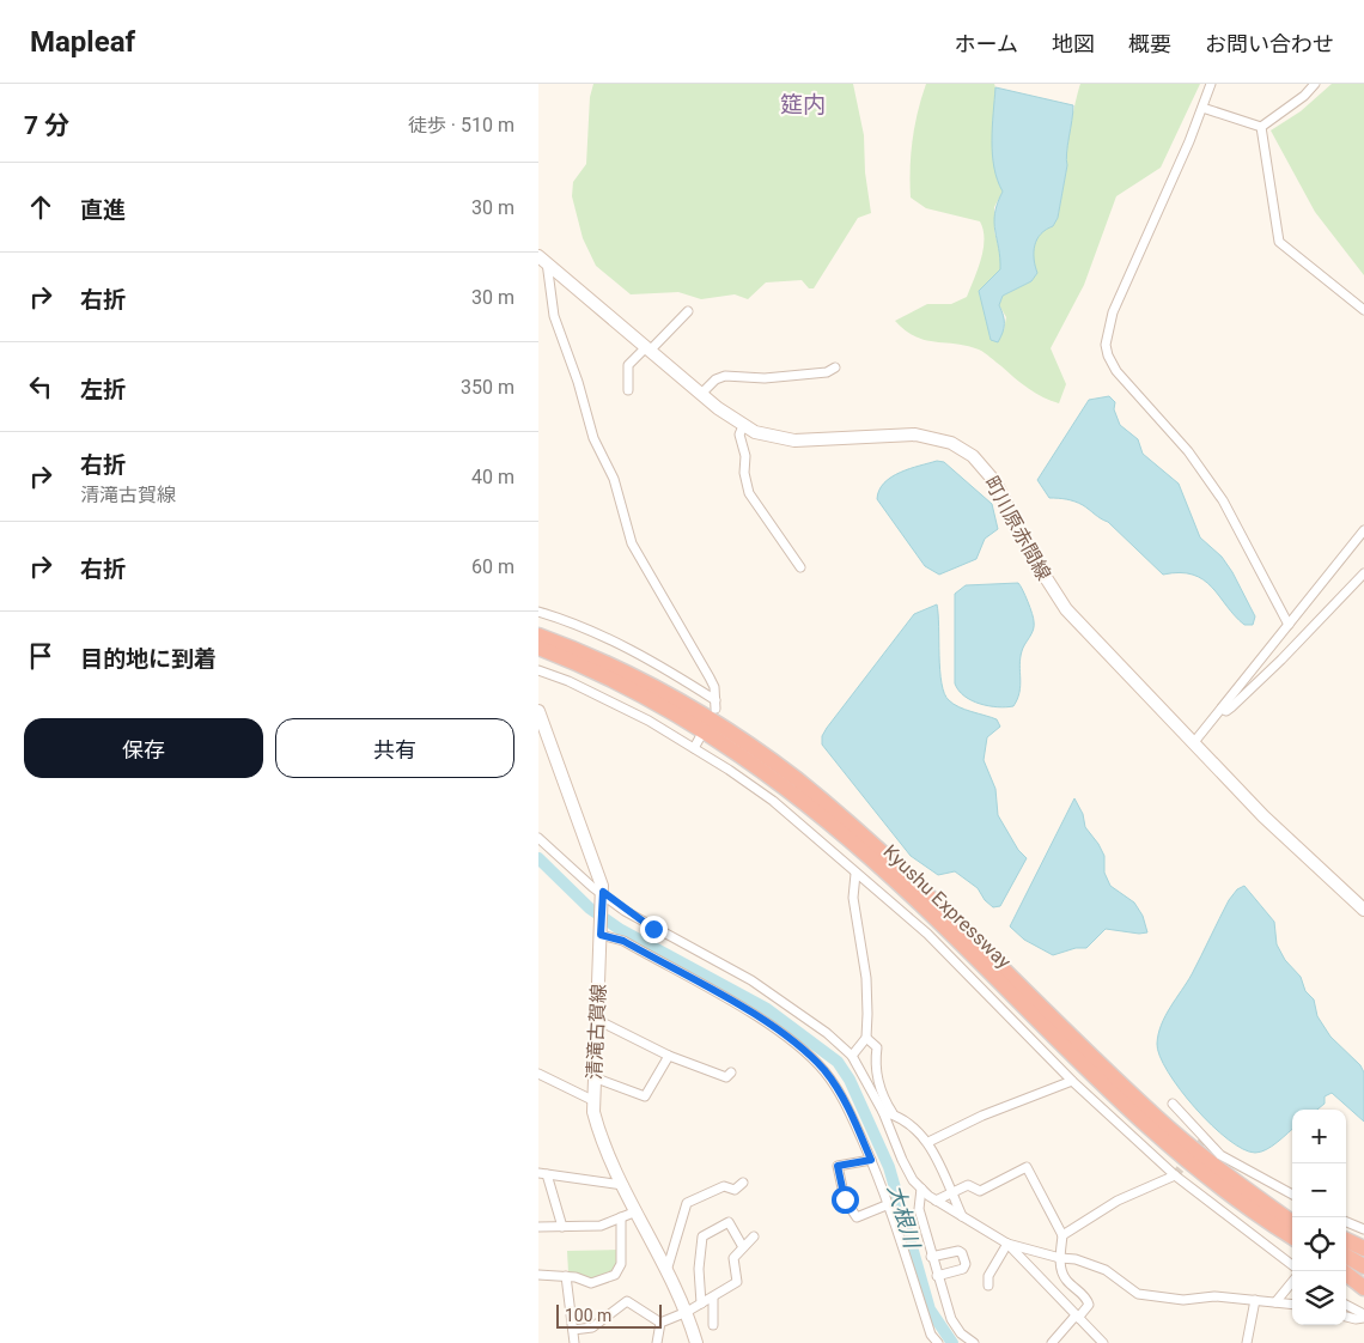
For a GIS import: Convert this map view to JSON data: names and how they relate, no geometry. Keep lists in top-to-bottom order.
{
  "streets": {
    "highway": ["Kyushu Expressway"],
    "main road": ["町川原赤間線", "清滝古賀線"]
  },
  "districts": ["筵内"],
  "water": ["大根川"],
  "scale_bar": "100 m",
  "page": {
    "header": "Mapleaf",
    "nav": [
      "ホーム",
      "地図",
      "概要",
      "お問い合わせ"
    ],
    "heading": ["7 分", "徒歩 · 510 m"],
    "list": [
      ["直進", "30 m"],
      ["右折", "30 m"],
      ["左折", "350 m"],
      ["右折", "清滝古賀線", "40 m"],
      ["右折", "60 m"],
      "目的地に到着"
    ],
    "buttons": ["保存", "共有"],
    "map_buttons": ["+", "−"],
    "scale": "100 m"
  }
}
